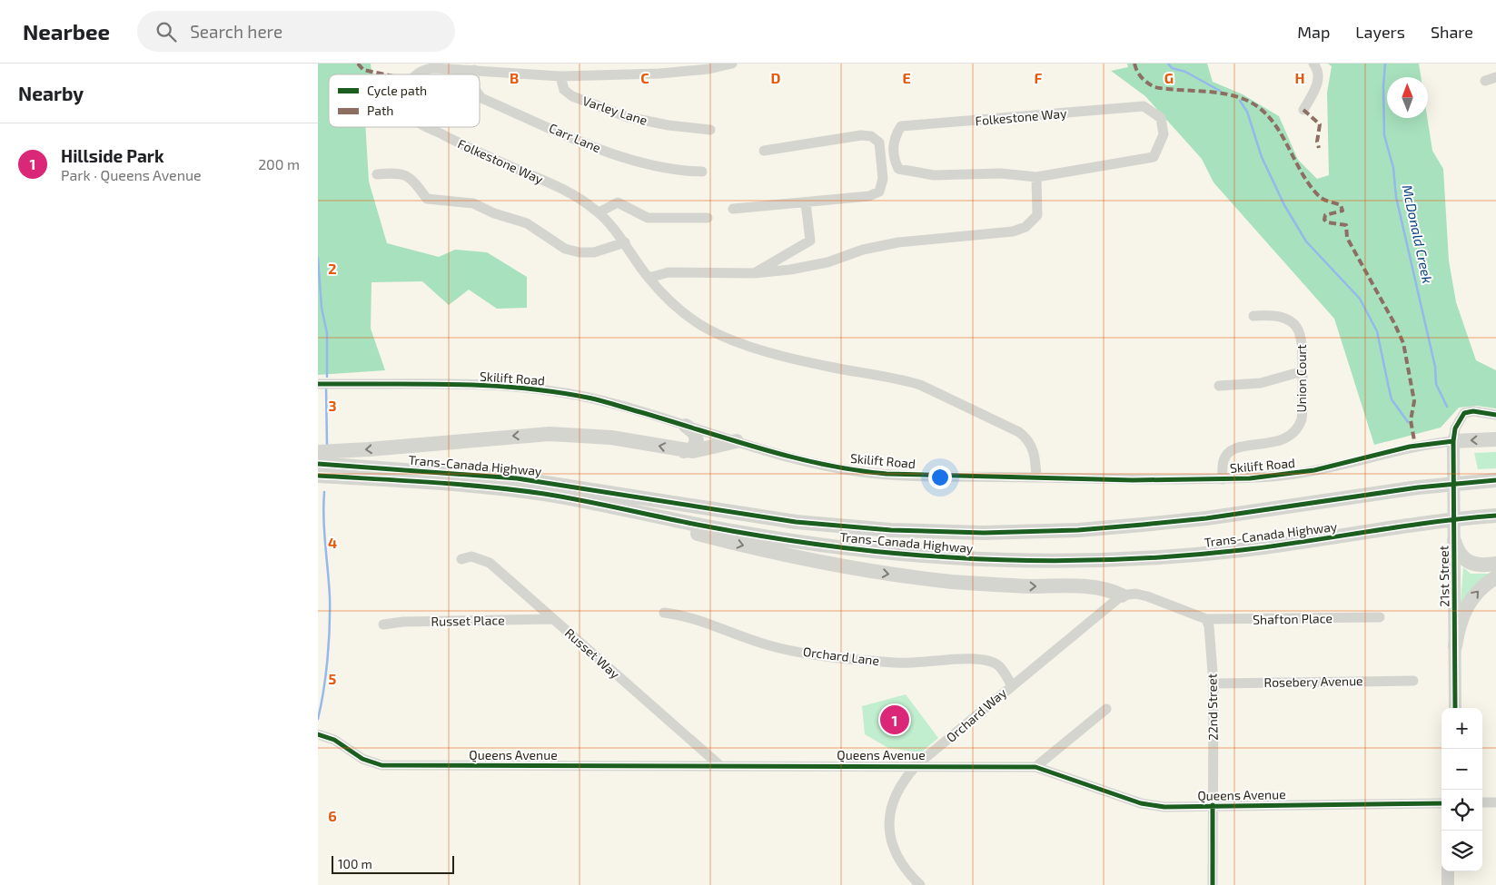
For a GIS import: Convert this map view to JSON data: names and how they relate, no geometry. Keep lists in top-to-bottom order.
{
  "streets": {
    "highway": ["Trans-Canada Highway"],
    "main road": ["21st Street"],
    "street": [
      "Varley Lane",
      "Folkestone Way",
      "Carr Lane",
      "Skilift Road",
      "Union Court",
      "Shafton Place",
      "Russet Place",
      "Russet Way",
      "Orchard Lane",
      "Rosebery Avenue",
      "22nd Street",
      "Orchard Way",
      "Queens Avenue"
    ]
  },
  "crossings": [
    ["Varley Lane", "Folkestone Way"],
    ["Folkestone Way", "Carr Lane"],
    ["Folkestone Way", "Skilift Road"],
    ["Skilift Road", "Union Court"],
    ["Skilift Road", "21st Street"],
    ["Shafton Place", "22nd Street"],
    ["Russet Place", "Russet Way"],
    ["Russet Way", "Queens Avenue"],
    ["Orchard Lane", "Orchard Way"],
    ["Rosebery Avenue", "22nd Street"],
    ["22nd Street", "Queens Avenue"],
    ["Orchard Way", "Queens Avenue"]
  ],
  "water": ["McDonald Creek"],
  "legend": ["Cycle path", "Path"],
  "scale_bar": "100 m",
  "north": "top",
  "page": {
    "header": "Nearbee",
    "search": "Search here",
    "nav": ["Map", "Layers", "Share"],
    "heading": "Nearby",
    "list": [
      {
        "mark": "1",
        "name": "Hillside Park",
        "note": "Park · Queens Avenue",
        "value": "200 m"
      }
    ],
    "pins": "1",
    "map_buttons": ["+", "−"],
    "scale": "100 m"
  },
  "grid": {
    "columns": [
      "B",
      "C",
      "D",
      "E",
      "F",
      "G",
      "H"
    ],
    "rows": [
      "2",
      "3",
      "4",
      "5",
      "6"
    ]
  }
}
